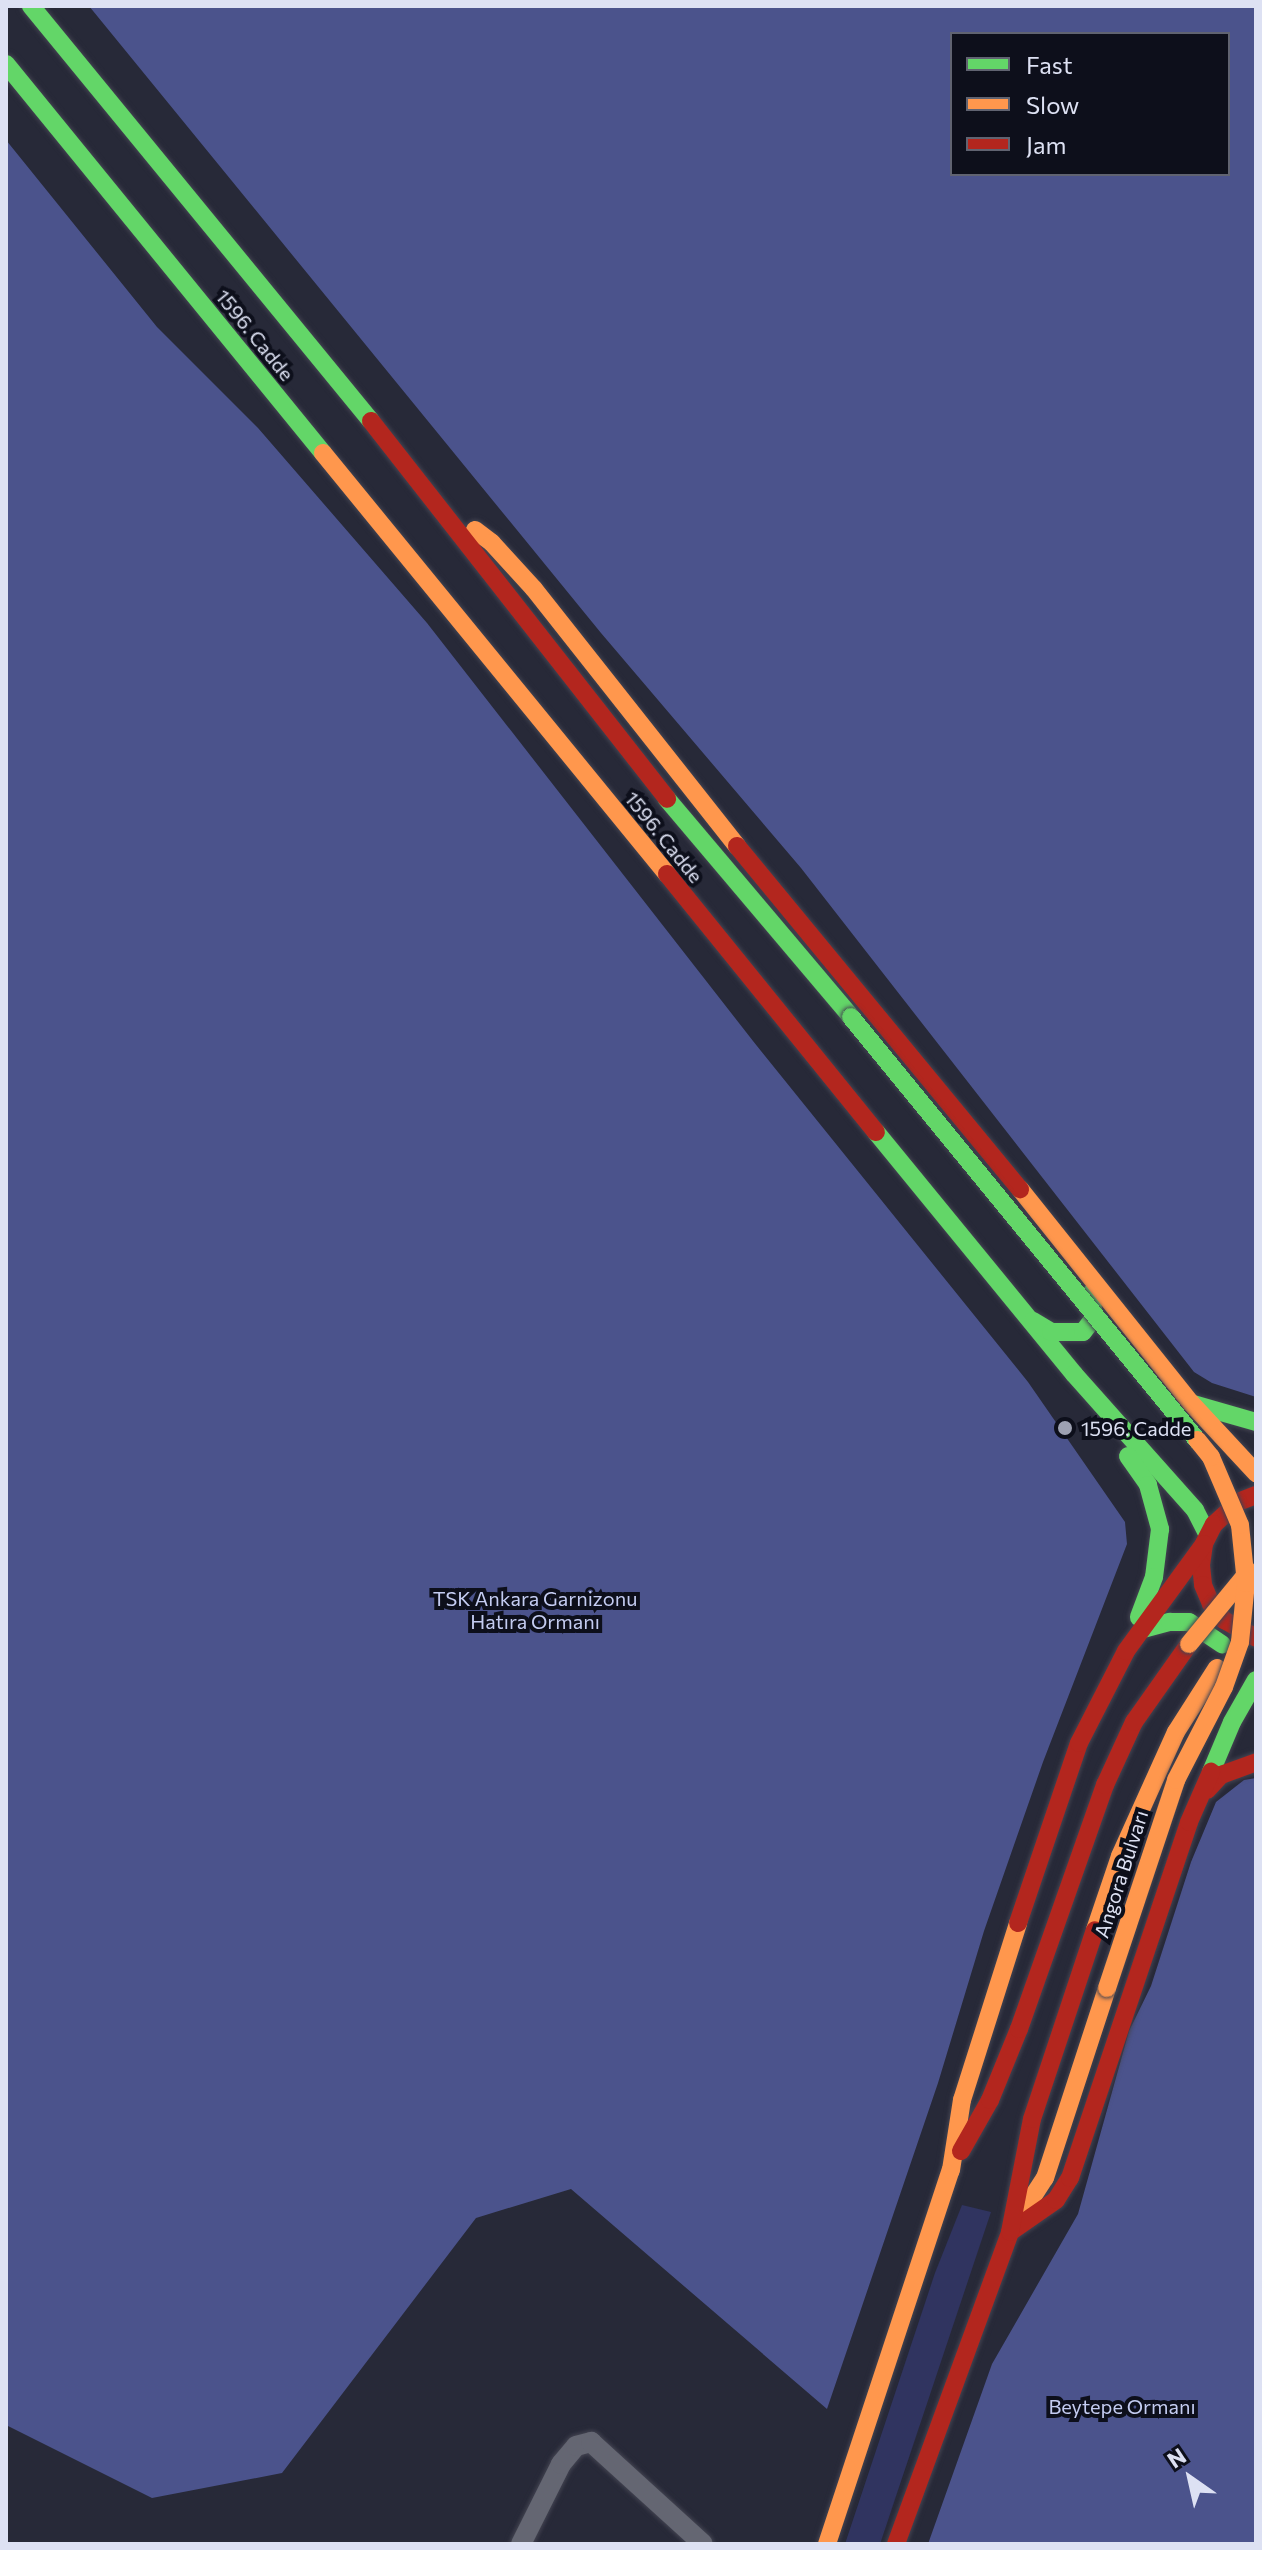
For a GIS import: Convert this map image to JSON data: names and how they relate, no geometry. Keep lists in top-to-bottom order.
{
  "streets": {
    "main road": ["1596. Cadde", "Angora Bulvarı"]
  },
  "crossings": [
    ["1596. Cadde", "Angora Bulvarı"]
  ],
  "parks": ["TSK Ankara Garnizonu Hatıra Ormanı", "Beytepe Ormanı"],
  "places": ["1596. Cadde"],
  "legend": ["Fast", "Slow", "Jam"],
  "north": "top left"
}
